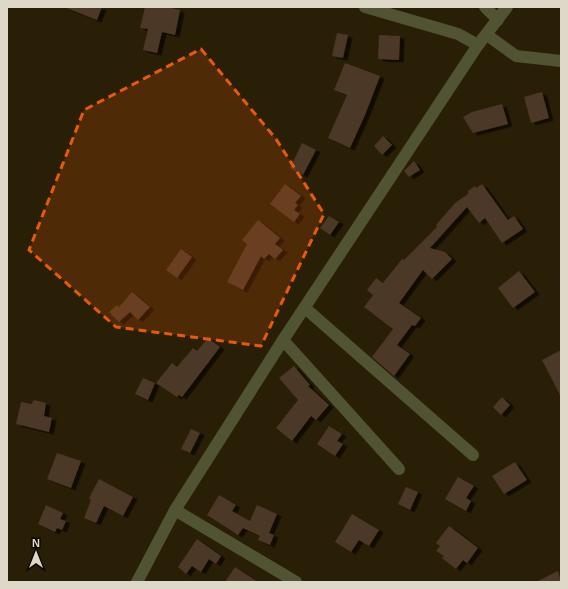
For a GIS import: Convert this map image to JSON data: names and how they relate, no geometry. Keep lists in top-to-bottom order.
{
  "north": "top"
}
